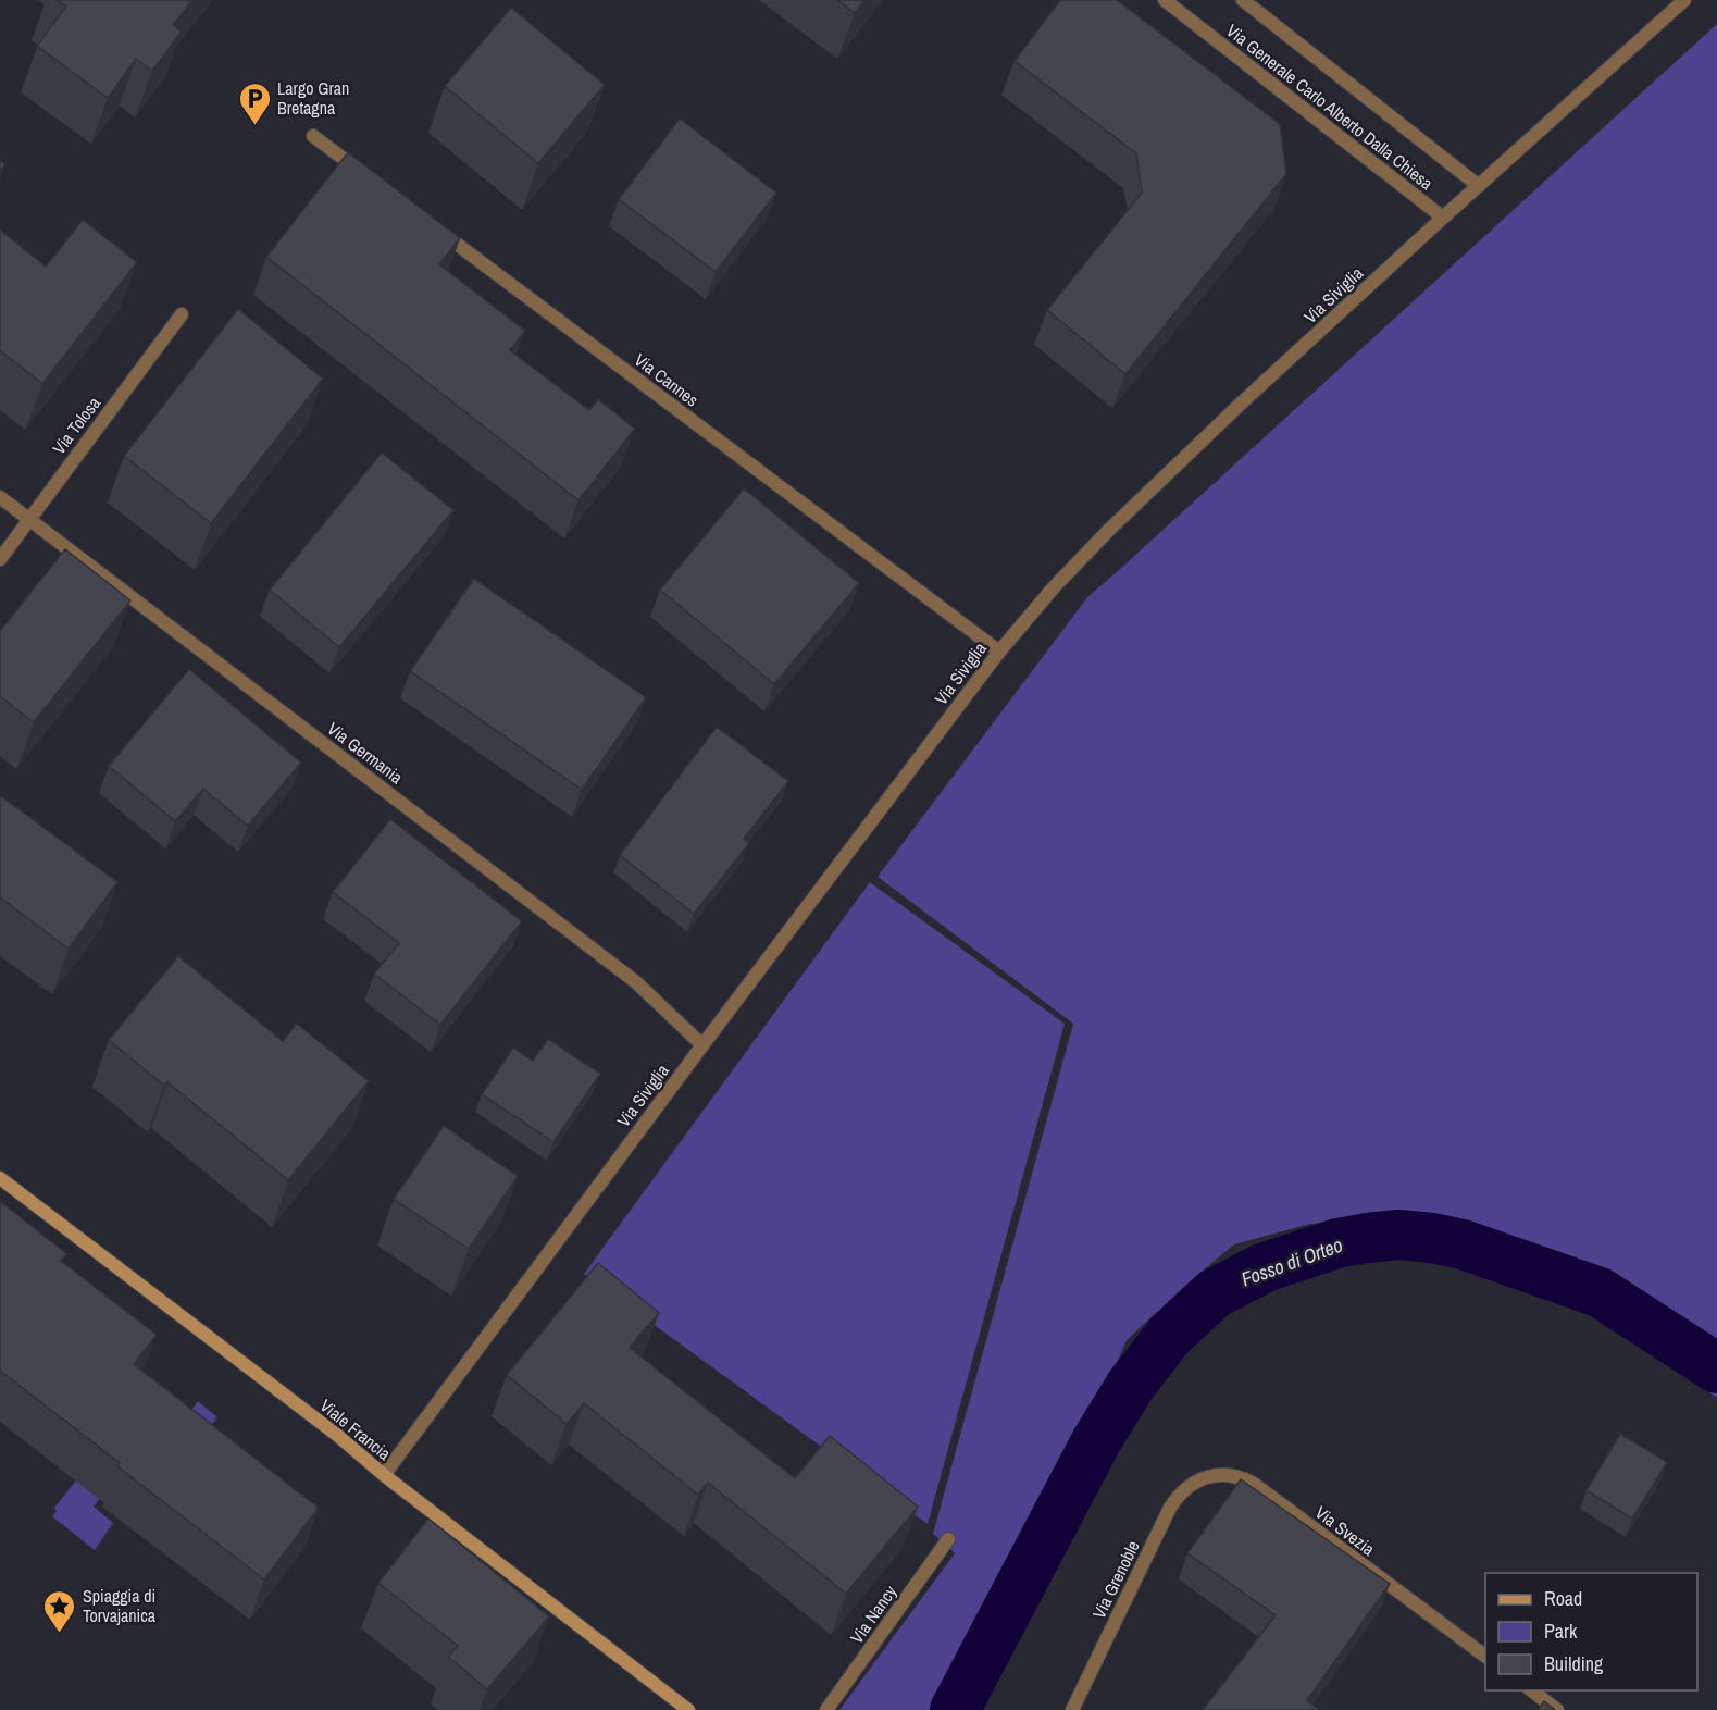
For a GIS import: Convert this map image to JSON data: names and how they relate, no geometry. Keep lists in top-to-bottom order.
{
  "streets": {
    "main road": ["Viale Francia"],
    "street": [
      "Via Generale Carlo Alberto Dalla Chiesa",
      "Via Siviglia",
      "Via Cannes",
      "Via Tolosa",
      "Via Germania",
      "Via Svezia",
      "Via Grenoble",
      "Via Nancy"
    ]
  },
  "crossings": [
    ["Via Generale Carlo Alberto Dalla Chiesa", "Via Siviglia"],
    ["Via Siviglia", "Via Cannes"],
    ["Via Siviglia", "Via Germania"],
    ["Via Siviglia", "Viale Francia"],
    ["Via Tolosa", "Via Germania"],
    ["Via Svezia", "Via Grenoble"]
  ],
  "water": ["Fosso di Orteo"],
  "places": {
    "parking": ["Largo Gran Bretagna"],
    "place": ["Spiaggia di Torvajanica"]
  },
  "legend": ["Road", "Park", "Building"]
}
